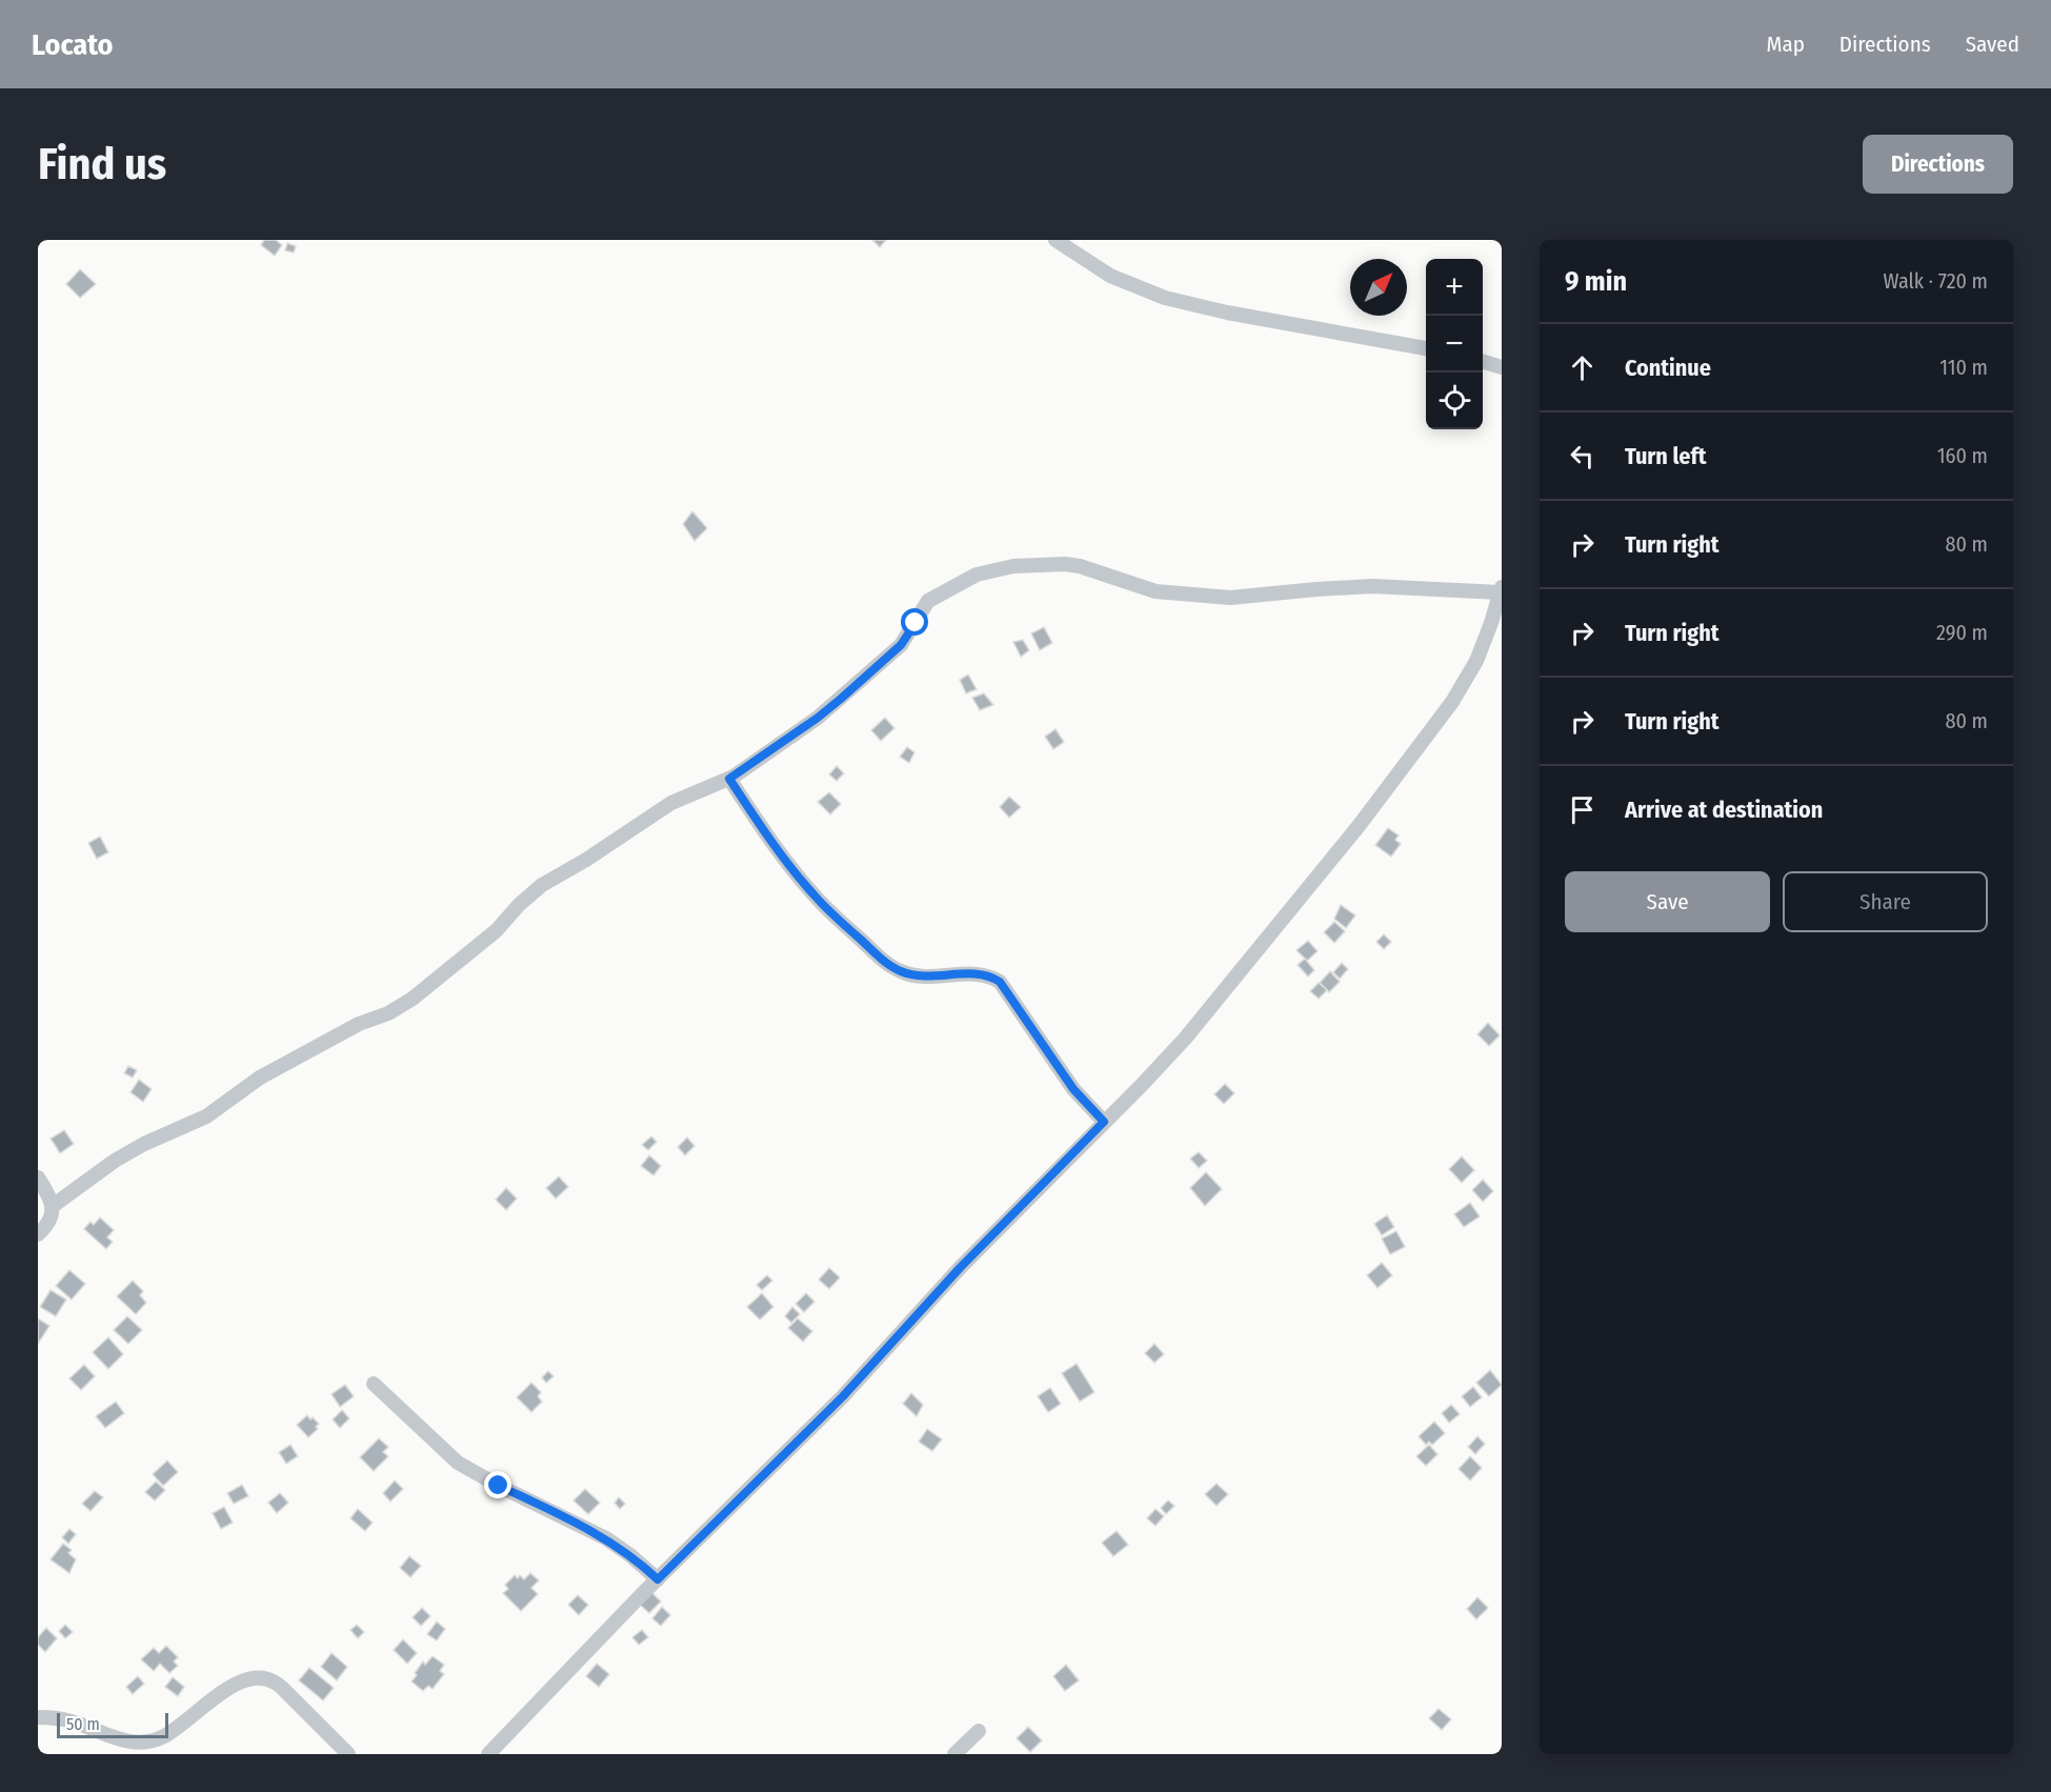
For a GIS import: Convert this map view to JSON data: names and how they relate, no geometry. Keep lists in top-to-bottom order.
{
  "scale_bar": "50 m",
  "north": "top right",
  "page": {
    "header": "Locato",
    "nav": ["Map", "Directions", "Saved"],
    "buttons": [
      "Directions",
      ["Save", "Share"]
    ],
    "title": "Find us",
    "heading": ["9 min", "Walk · 720 m"],
    "map_buttons": ["+", "−"],
    "list": [
      ["Continue", "110 m"],
      ["Turn left", "160 m"],
      ["Turn right", "80 m"],
      ["Turn right", "290 m"],
      ["Turn right", "80 m"],
      "Arrive at destination"
    ],
    "scale": "50 m"
  }
}
